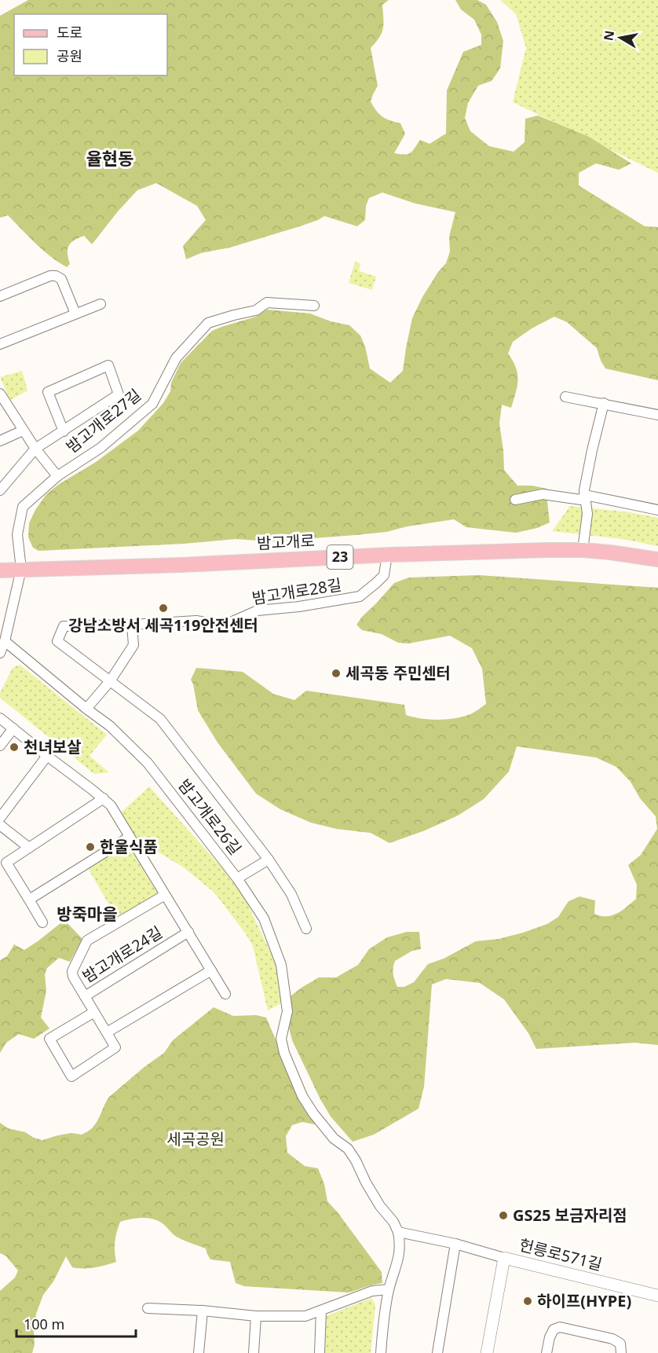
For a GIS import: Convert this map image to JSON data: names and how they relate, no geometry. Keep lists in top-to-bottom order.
{
  "streets": {
    "main road": ["밤고개로", "23"],
    "street": [
      "밤고개로27길",
      "밤고개로28길",
      "밤고개로26길",
      "밤고개로24길",
      "헌릉로571길"
    ]
  },
  "crossings": [
    ["밤고개로27길", "밤고개로"],
    ["밤고개로", "밤고개로28길"],
    ["밤고개로28길", "밤고개로26길"],
    ["밤고개로26길", "헌릉로571길"]
  ],
  "districts": ["율현동", "방죽마을"],
  "parks": ["세곡공원"],
  "places": [
    "강남소방서 세곡119안전센터",
    "세곡동 주민센터",
    "천녀보살",
    "한울식품",
    "GS25 보금자리점",
    "하이프(HYPE)"
  ],
  "legend": ["도로", "공원"],
  "scale_bar": "100 m",
  "north": "left"
}
